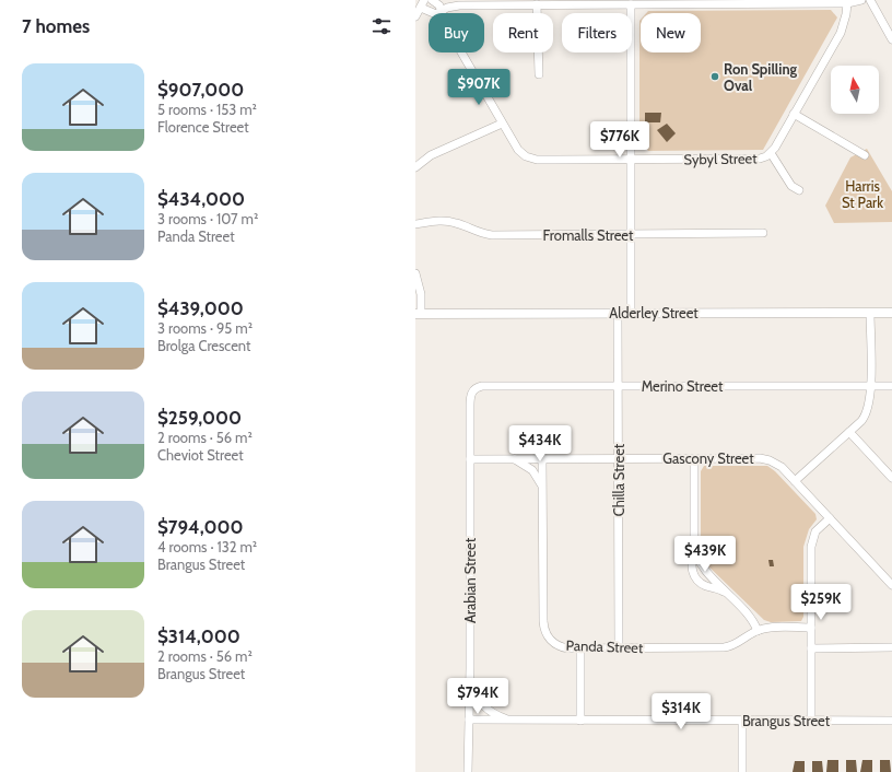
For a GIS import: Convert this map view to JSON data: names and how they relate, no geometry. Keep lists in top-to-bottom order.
{
  "streets": {
    "street": [
      "Sybyl Street",
      "Fromalls Street",
      "Alderley Street",
      "Merino Street",
      "Gascony Street",
      "Chilla Street",
      "Arabian Street",
      "Panda Street",
      "Brangus Street"
    ]
  },
  "crossings": [
    ["Alderley Street", "Chilla Street"],
    ["Merino Street", "Chilla Street"],
    ["Merino Street", "Arabian Street"],
    ["Gascony Street", "Chilla Street"],
    ["Gascony Street", "Arabian Street"],
    ["Gascony Street", "Panda Street"],
    ["Chilla Street", "Panda Street"],
    ["Arabian Street", "Brangus Street"]
  ],
  "parks": ["Harris St Park"],
  "places": ["Ron Spilling Oval"],
  "north": "top",
  "page": {
    "heading": "7 homes",
    "chip": [
      "Buy",
      "Rent",
      "Filters",
      "New"
    ],
    "list": [
      {
        "name": "$907,000",
        "note": "5 rooms · 153 m² · Florence Street"
      },
      {
        "name": "$434,000",
        "note": "3 rooms · 107 m² · Panda Street"
      },
      {
        "name": "$439,000",
        "note": "3 rooms · 95 m² · Brolga Crescent"
      },
      {
        "name": "$259,000",
        "note": "2 rooms · 56 m² · Cheviot Street"
      },
      {
        "name": "$794,000",
        "note": "4 rooms · 132 m² · Brangus Street"
      },
      {
        "name": "$314,000",
        "note": "2 rooms · 56 m² · Brangus Street"
      }
    ],
    "price": [
      "$907K",
      "$776K",
      "$434K",
      "$439K",
      "$259K",
      "$794K",
      "$314K"
    ]
  }
}
